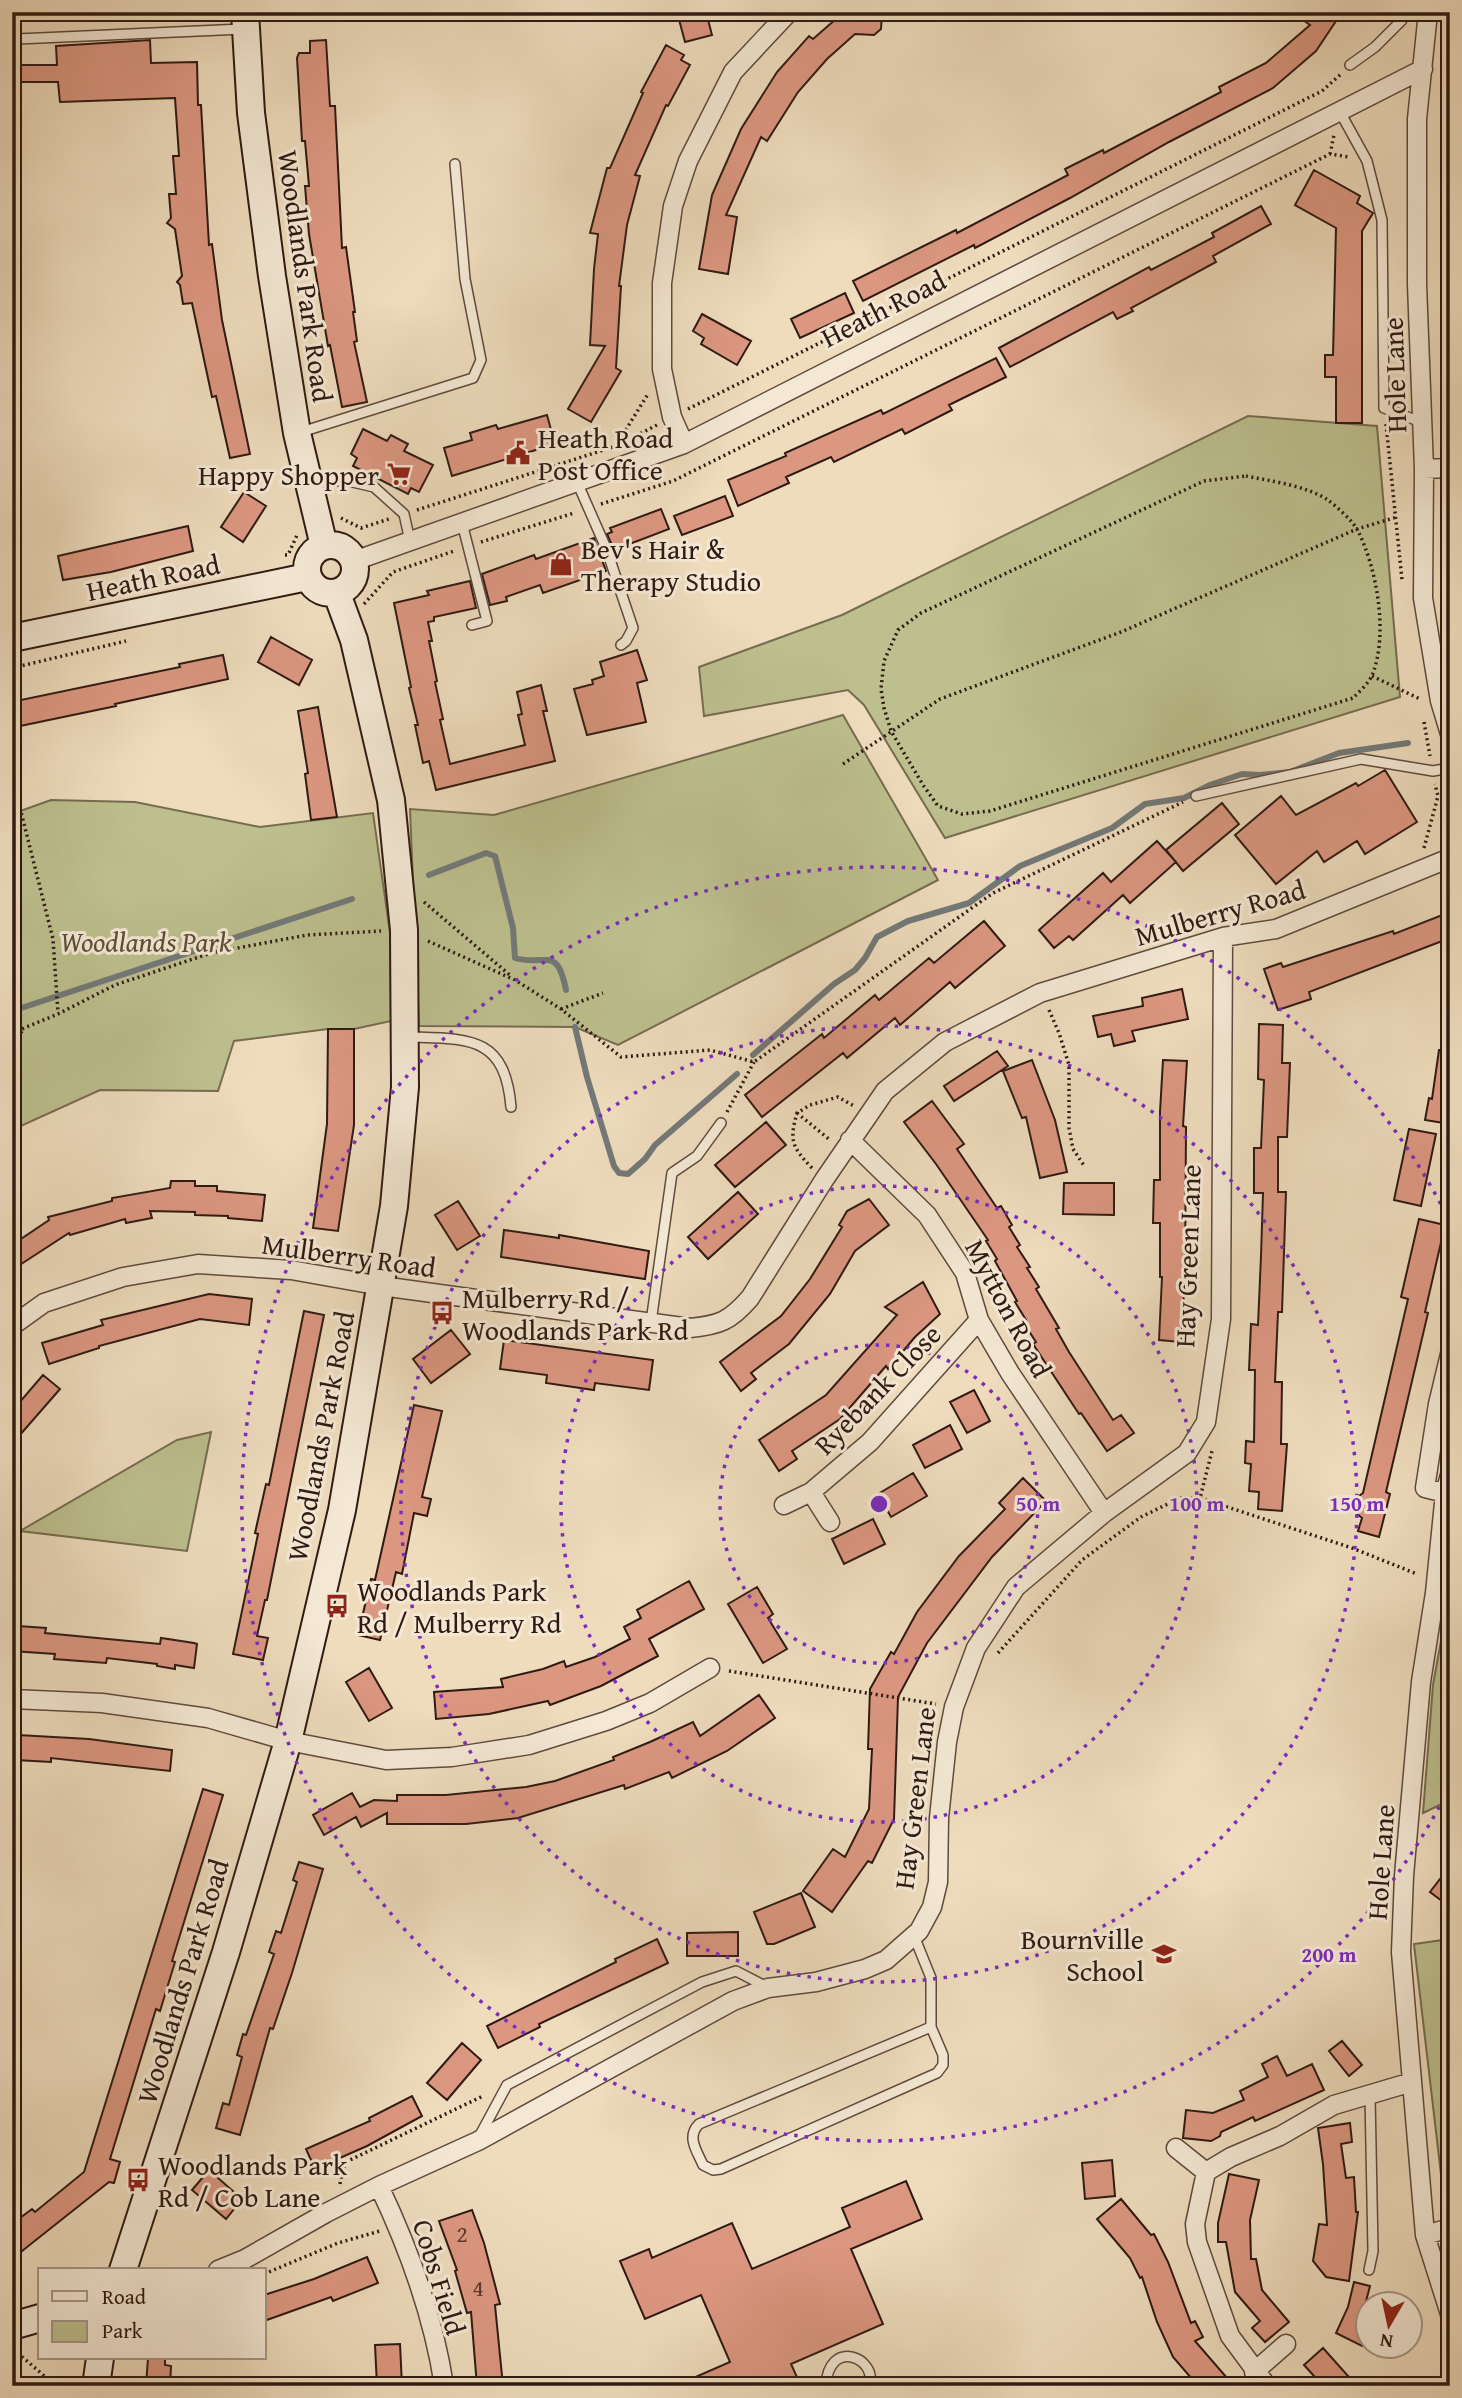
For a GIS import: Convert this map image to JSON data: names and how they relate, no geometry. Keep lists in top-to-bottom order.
{
  "streets": {
    "street": [
      "Woodlands Park Road",
      "Heath Road",
      "Hole Lane",
      "Mulberry Road",
      "Hay Green Lane",
      "Mytton Road",
      "Ryebank Close",
      "Cobs Field"
    ]
  },
  "crossings": [
    ["Woodlands Park Road", "Heath Road"],
    ["Woodlands Park Road", "Mulberry Road"],
    ["Heath Road", "Hole Lane"],
    ["Mulberry Road", "Hay Green Lane"],
    ["Mulberry Road", "Mytton Road"],
    ["Hay Green Lane", "Mytton Road"],
    ["Hay Green Lane", "Cobs Field"],
    ["Mytton Road", "Ryebank Close"]
  ],
  "parks": ["Woodlands Park"],
  "places": {
    "public building": ["Heath Road Post Office"],
    "supermarket": ["Happy Shopper"],
    "shop": ["Bev's Hair & Therapy Studio"],
    "bus stop": ["Mulberry Rd / Woodlands Park Rd", "Woodlands Park Rd / Mulberry Rd", "Woodlands Park Rd / Cob Lane"],
    "school or university": ["Bournville School"]
  },
  "house_numbers": ["2", "4"],
  "legend": ["Road", "Park"],
  "north": "bottom",
  "rings": [
    "50 m",
    "100 m",
    "150 m",
    "200 m"
  ]
}
